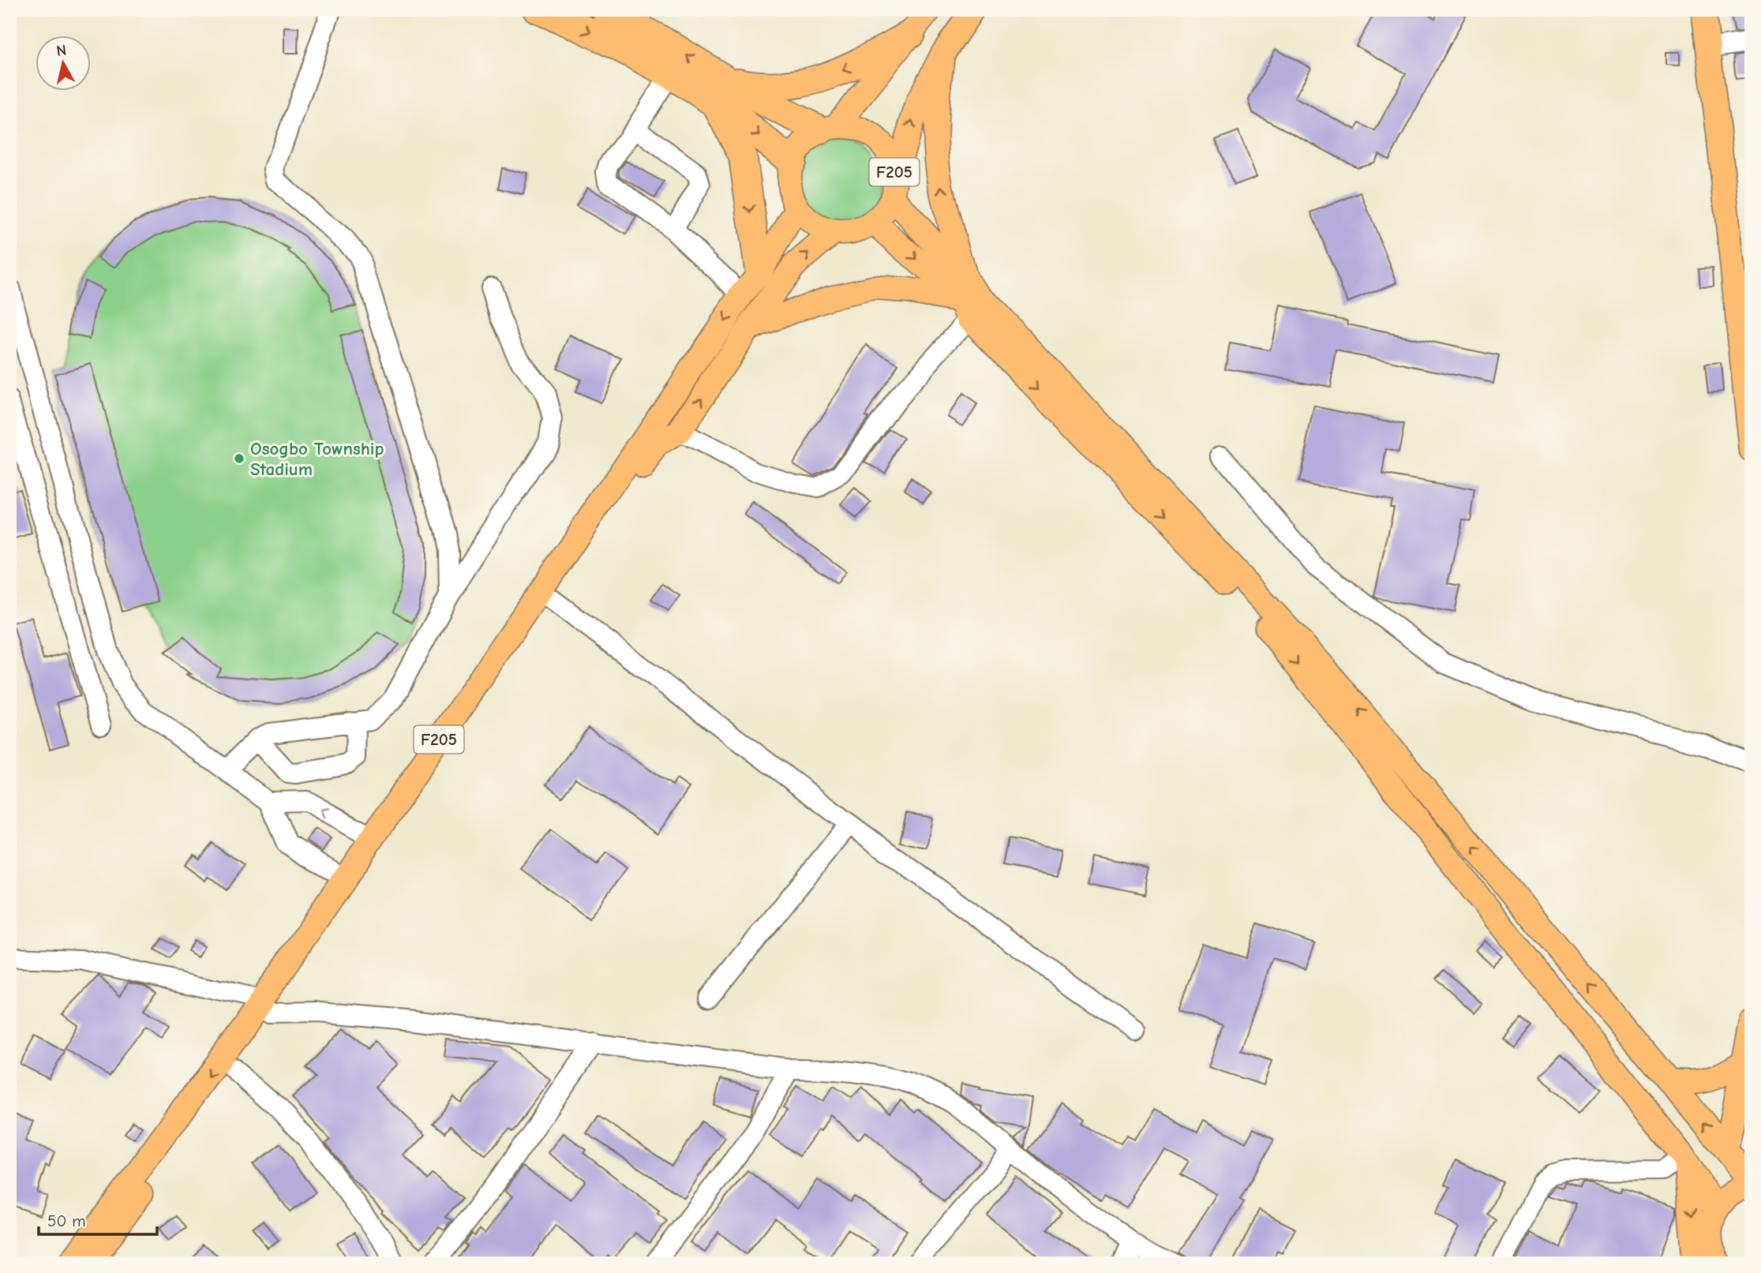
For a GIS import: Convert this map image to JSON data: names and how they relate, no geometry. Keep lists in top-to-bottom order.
{
  "streets": {
    "main road": ["F205"]
  },
  "places": ["Osogbo Township Stadium"],
  "scale_bar": "50 m",
  "north": "top"
}
